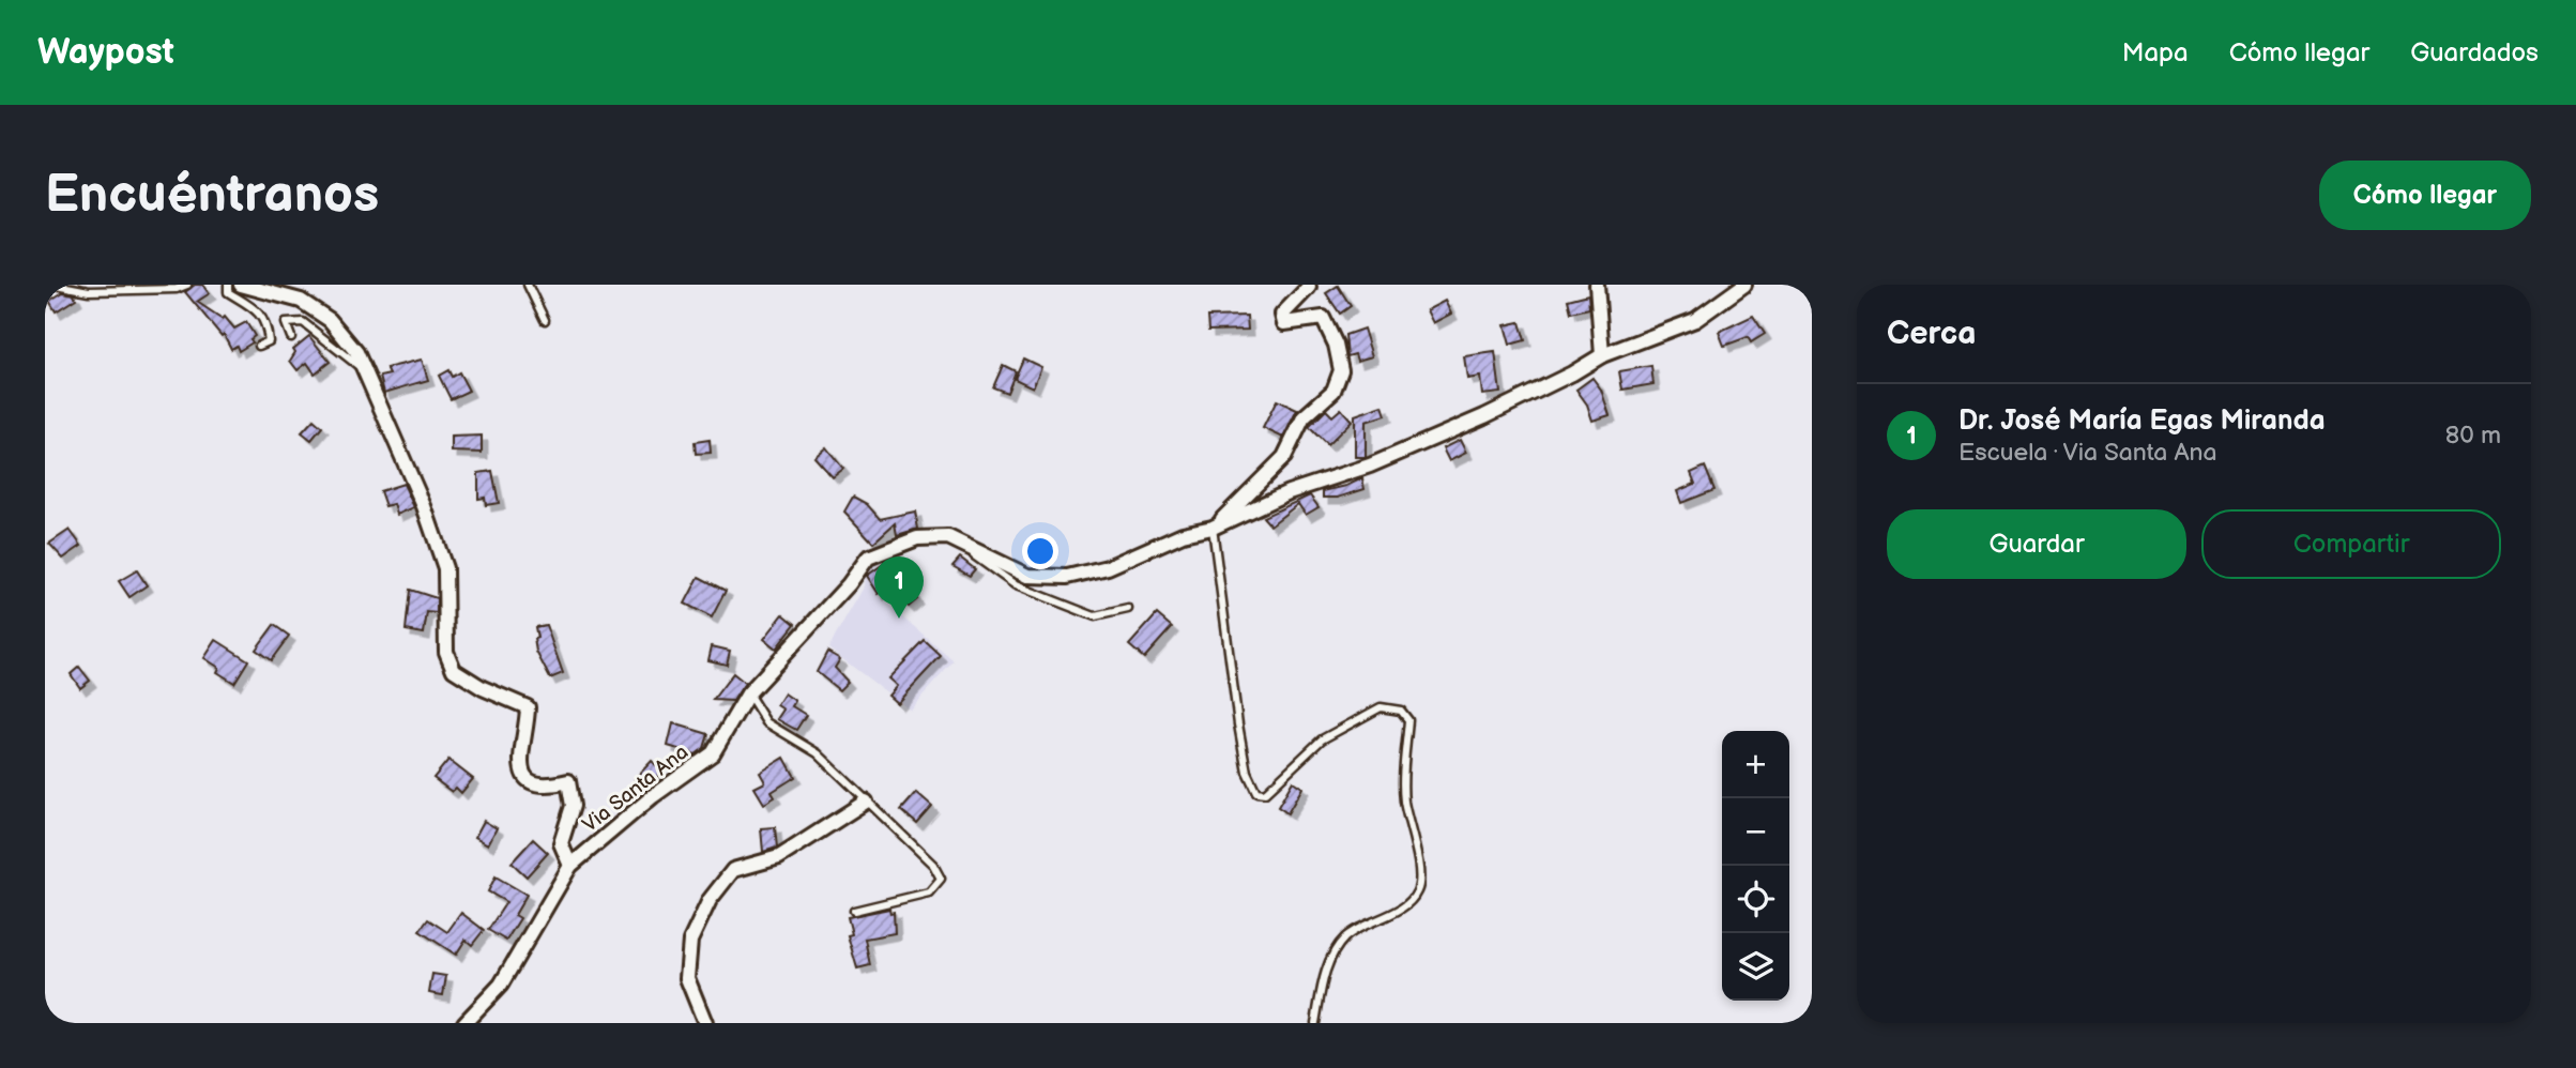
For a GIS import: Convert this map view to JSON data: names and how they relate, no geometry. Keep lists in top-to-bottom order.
{
  "streets": {
    "street": ["Via Santa Ana"]
  },
  "page": {
    "header": "Waypost",
    "nav": ["Mapa", "Cómo llegar", "Guardados"],
    "buttons": [
      "Cómo llegar",
      ["Guardar", "Compartir"]
    ],
    "title": "Encuéntranos",
    "heading": "Cerca",
    "list": [
      {
        "mark": "1",
        "name": "Dr. José María Egas Miranda",
        "note": "Escuela · Via Santa Ana",
        "value": "80 m"
      }
    ],
    "pins": "1",
    "map_buttons": ["+", "−"]
  }
}
